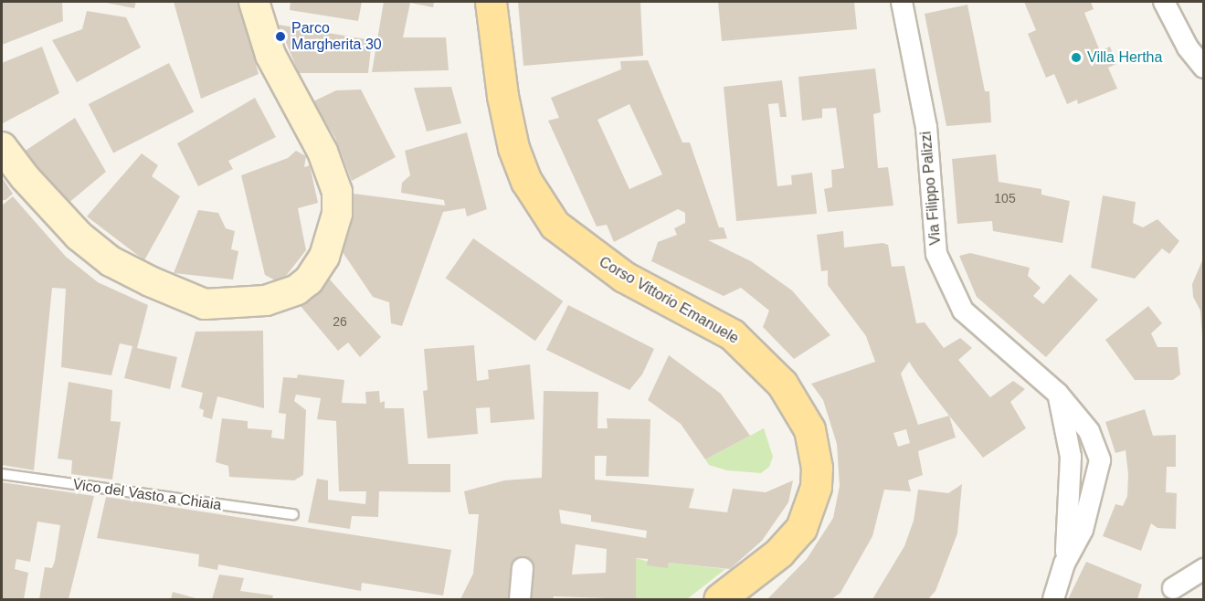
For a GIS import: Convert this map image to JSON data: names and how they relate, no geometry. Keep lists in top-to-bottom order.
{
  "streets": {
    "main road": ["Corso Vittorio Emanuele"],
    "street": ["Via Filippo Palizzi"],
    "lane": ["Vico del Vasto a Chiaia"]
  },
  "places": ["Parco Margherita 30", "Villa Hertha"],
  "house_numbers": ["105", "26"]
}
